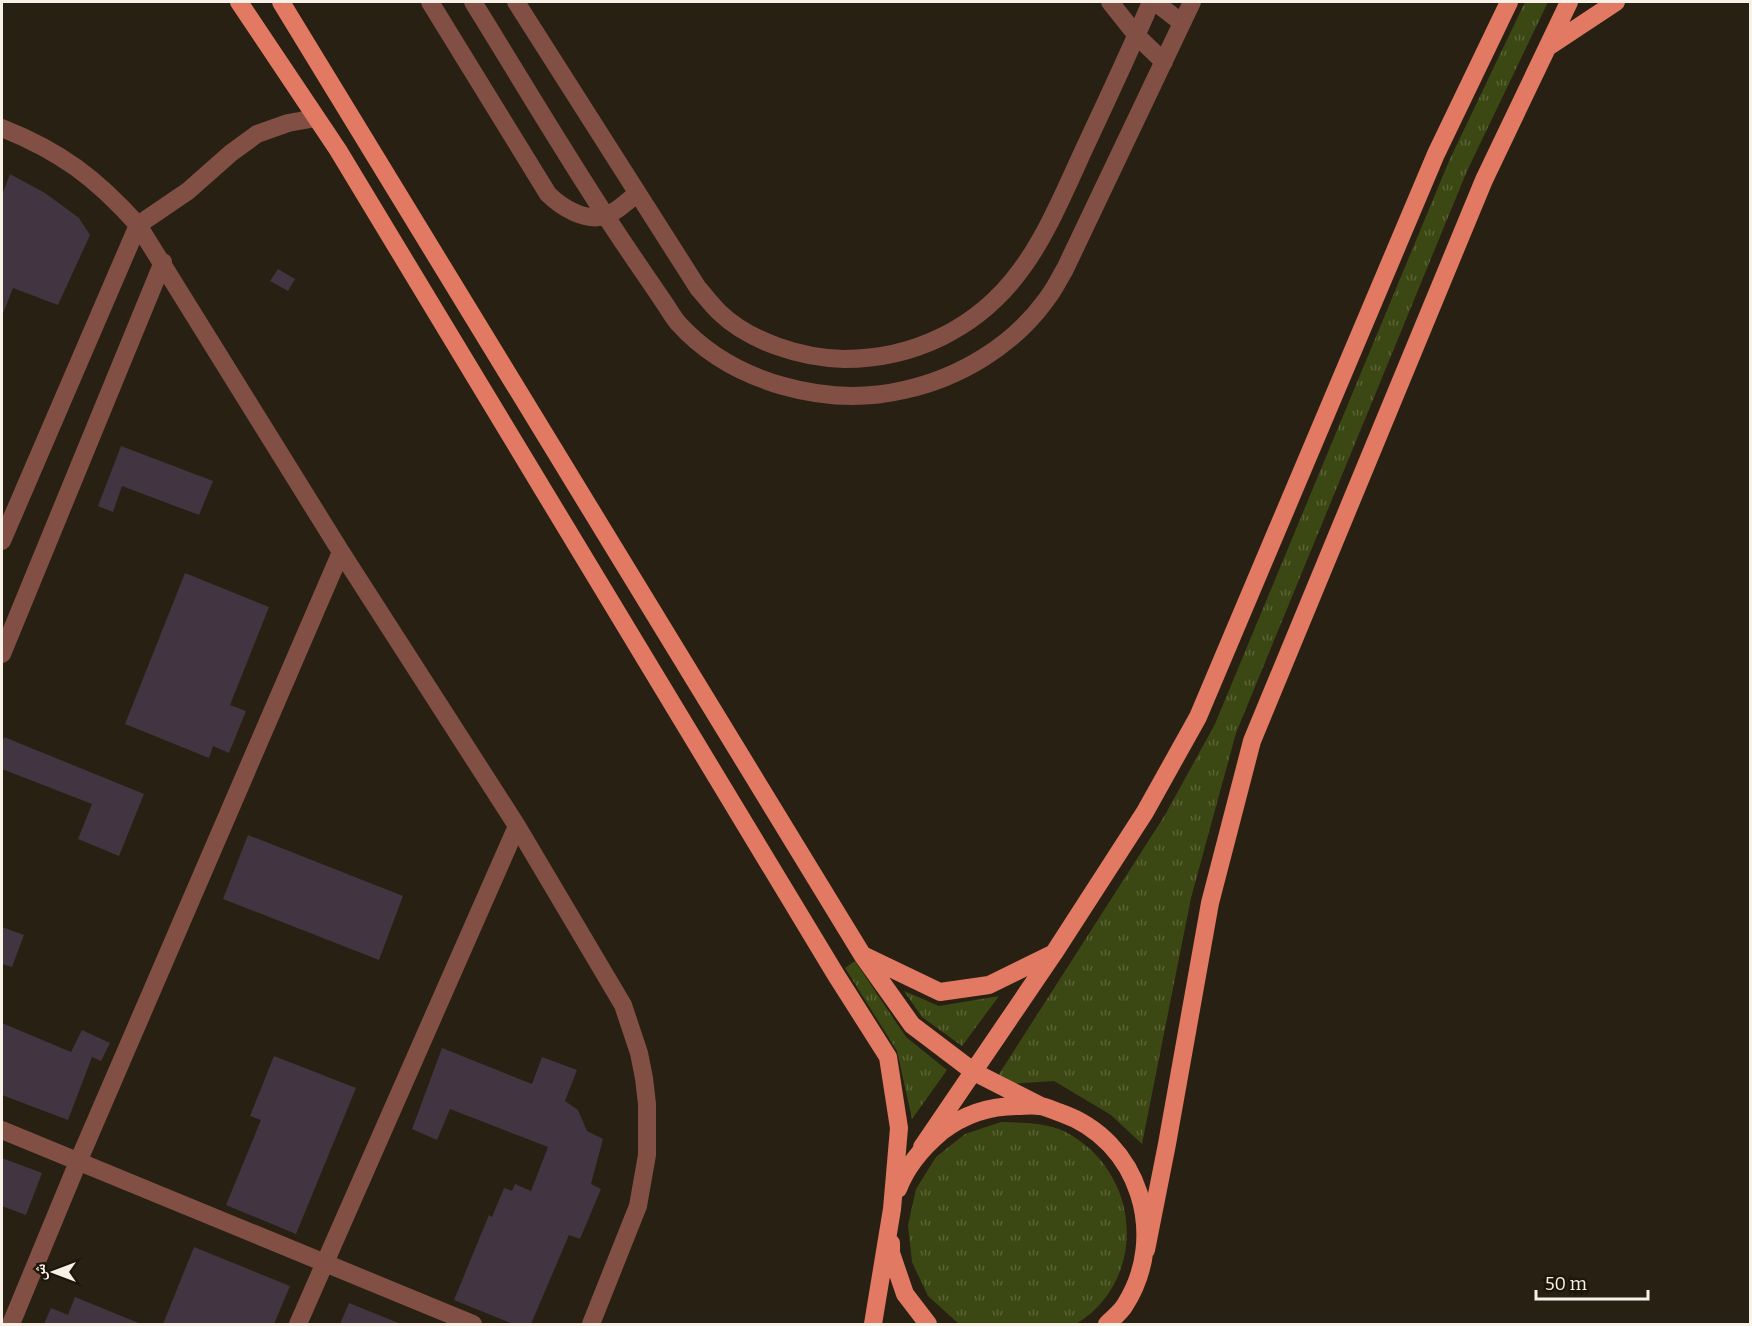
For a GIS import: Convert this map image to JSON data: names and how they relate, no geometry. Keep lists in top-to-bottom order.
{
  "scale_bar": "50 m",
  "north": "left"
}
